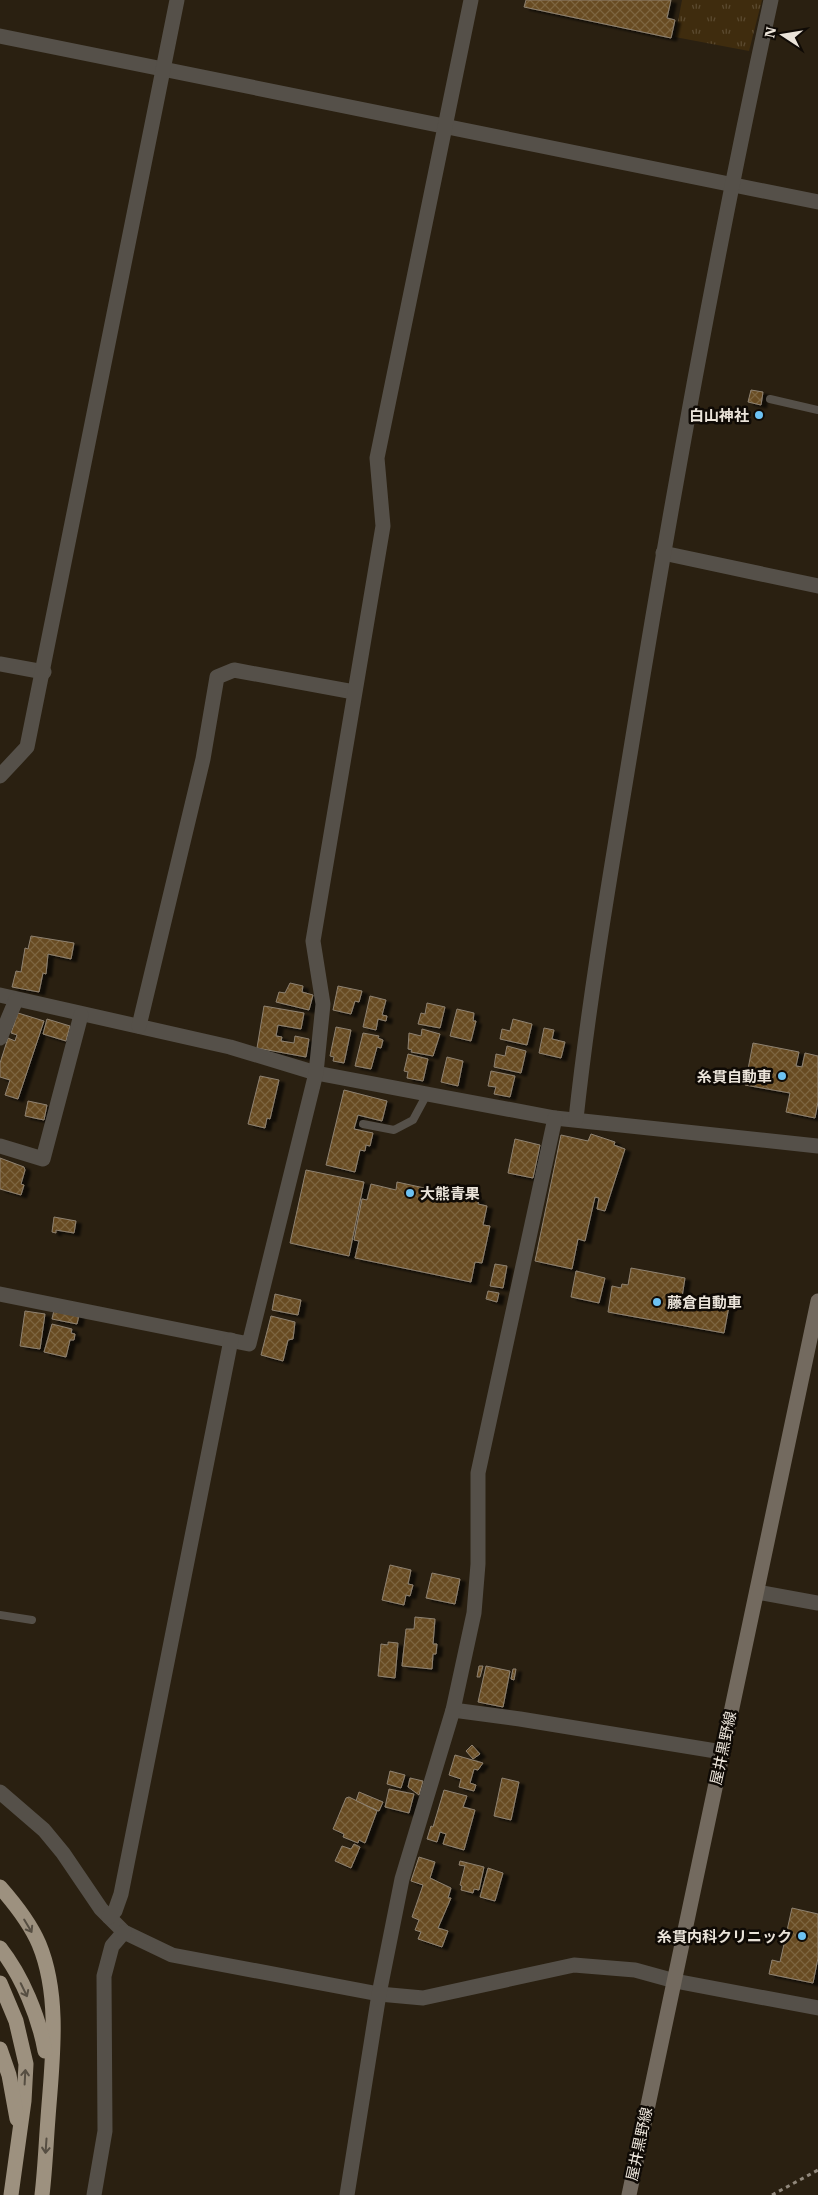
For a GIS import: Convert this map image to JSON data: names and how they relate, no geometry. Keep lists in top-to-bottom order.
{
  "streets": {
    "main road": ["屋井黒野線"]
  },
  "places": [
    "白山神社",
    "糸貫自動車",
    "大熊青果",
    "藤倉自動車",
    "糸貫内科クリニック"
  ],
  "north": "left"
}
